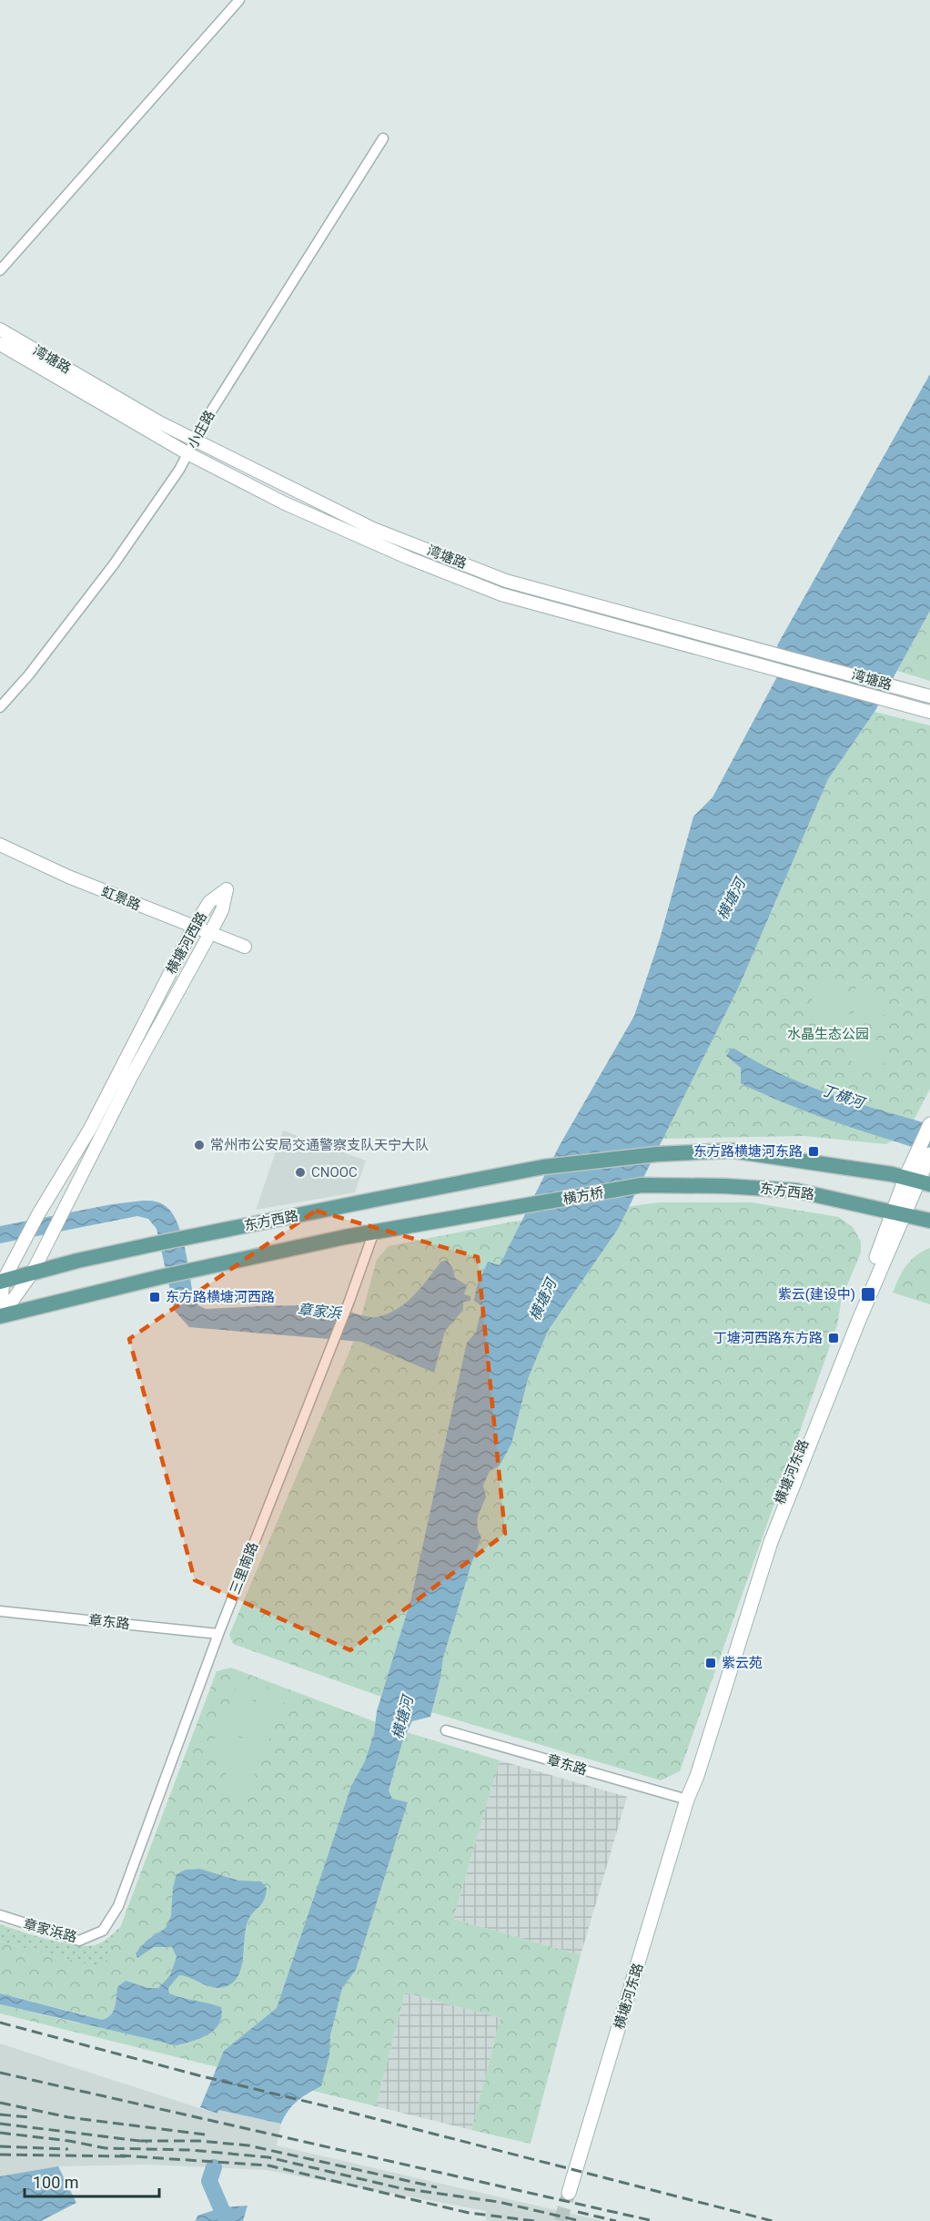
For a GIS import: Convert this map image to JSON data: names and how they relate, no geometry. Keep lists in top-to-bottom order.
{
  "streets": {
    "main road": ["东方西路", "横方桥", "横塘河东路"],
    "street": [
      "湾塘路",
      "小庄路",
      "虹景路",
      "横塘河西路",
      "三里南路",
      "章东路",
      "章家浜路"
    ]
  },
  "crossings": [
    ["湾塘路", "小庄路"],
    ["虹景路", "横塘河西路"],
    ["横塘河西路", "东方西路"],
    ["东方西路", "横方桥"],
    ["东方西路", "横塘河东路"],
    ["横方桥", "三里南路"],
    ["横塘河东路", "章东路"],
    ["三里南路", "章东路"],
    ["三里南路", "章家浜路"]
  ],
  "water": ["横塘河", "丁横河", "章家浜"],
  "parks": ["水晶生态公园"],
  "places": {
    "other": ["常州市公安局交通警察支队天宁大队", "CNOOC"],
    "transit": [
      "东方路横塘河东路",
      "紫云(建设中)",
      "东方路横塘河西路",
      "丁塘河西路东方路",
      "紫云苑"
    ]
  },
  "scale_bar": "100 m"
}
